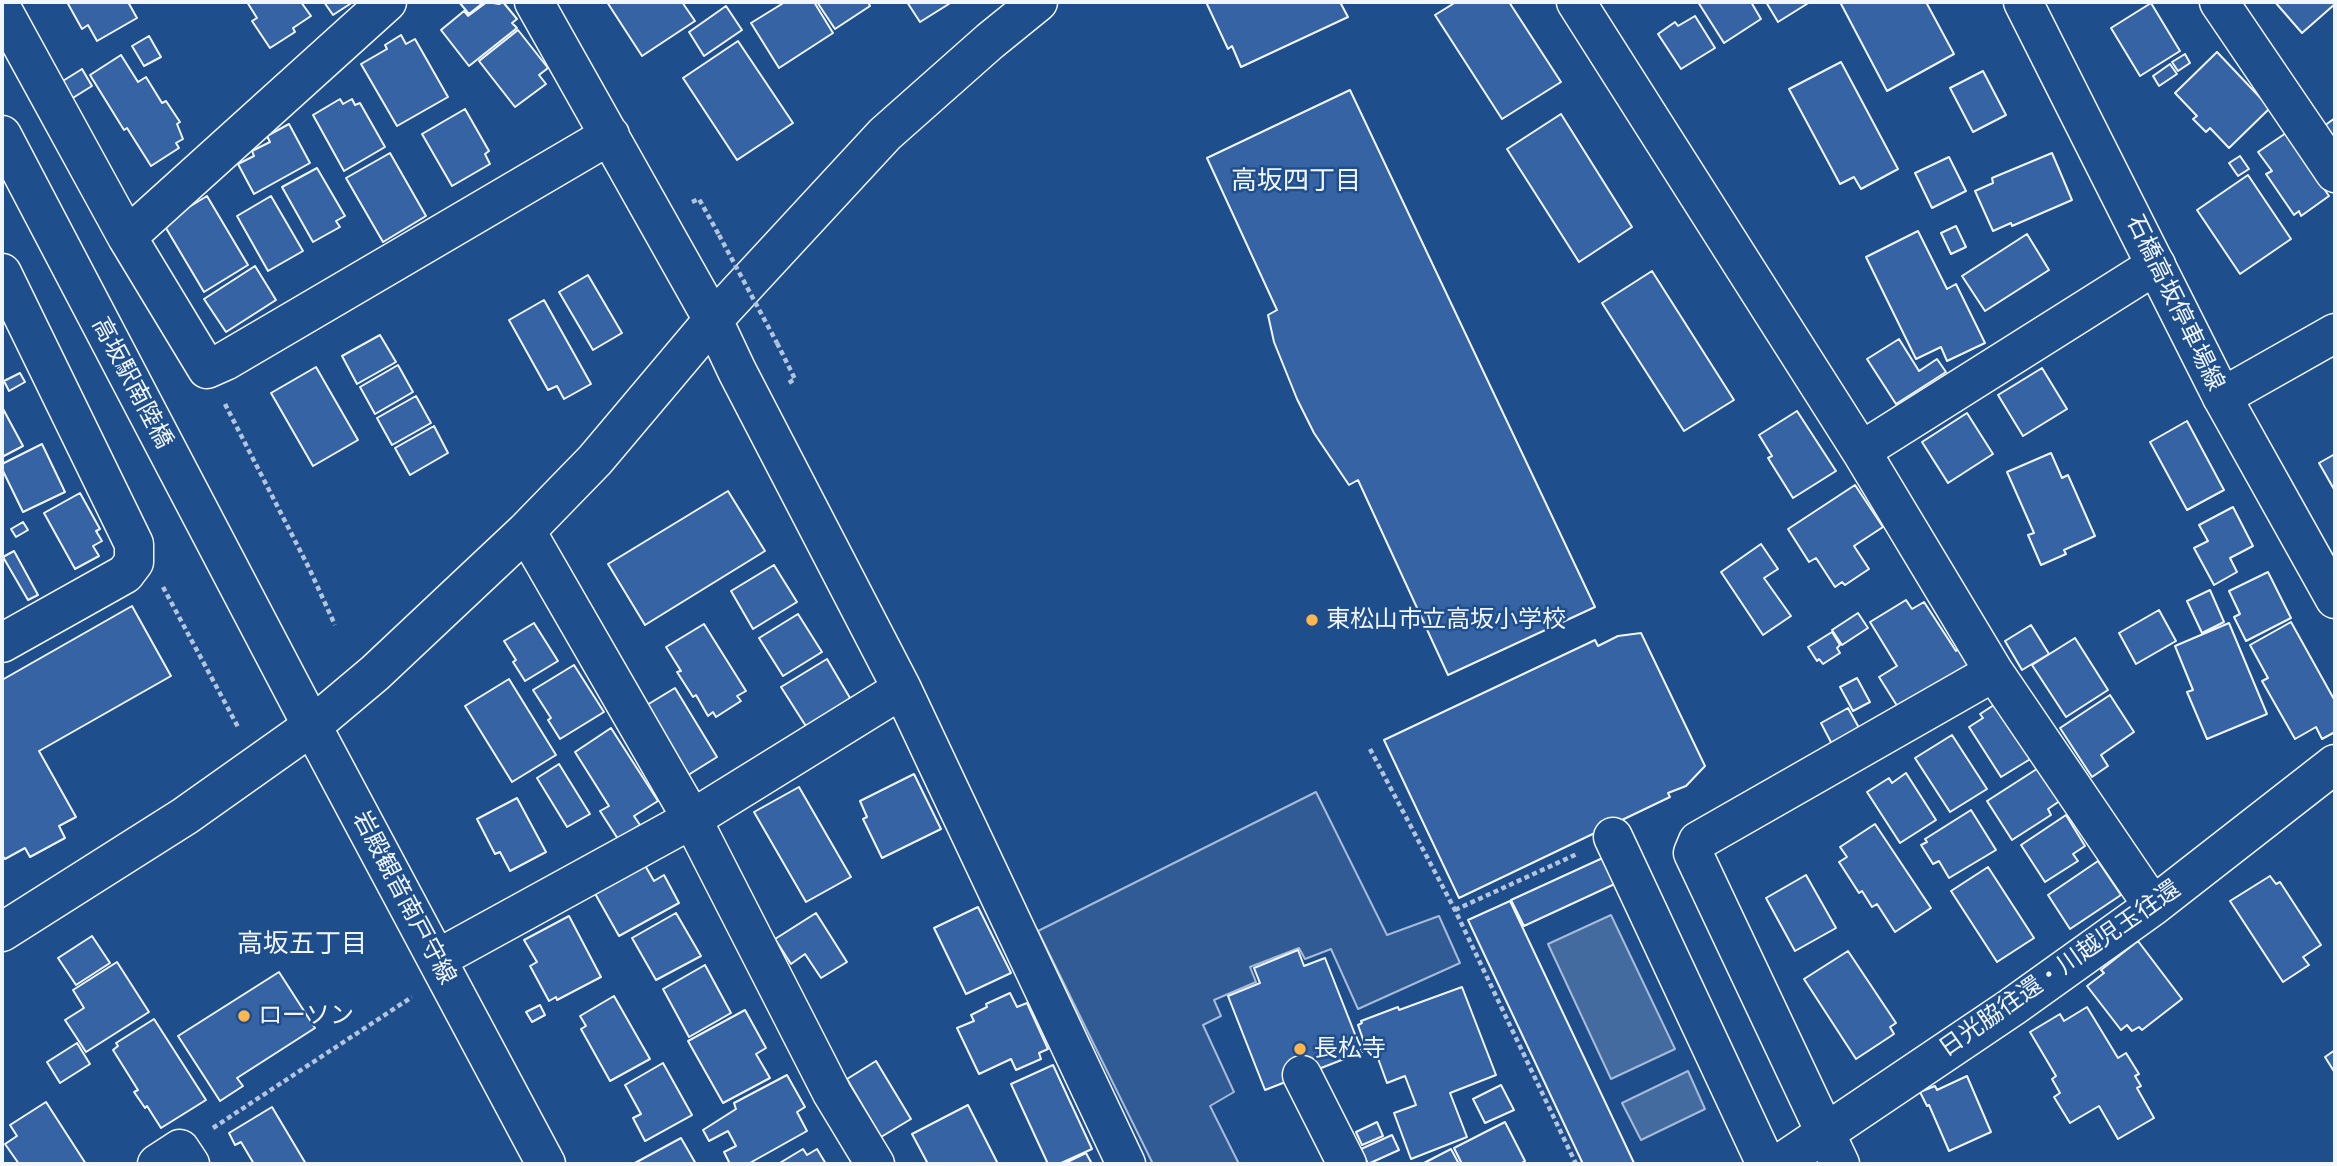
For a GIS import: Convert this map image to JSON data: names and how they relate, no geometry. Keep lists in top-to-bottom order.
{
  "streets": {
    "street": [
      "石橋高坂停車場線",
      "高坂駅南陸橋",
      "岩殿観音南戸守線",
      "日光脇往還・川越児玉往還"
    ]
  },
  "crossings": [
    ["高坂駅南陸橋", "岩殿観音南戸守線"]
  ],
  "districts": ["高坂四丁目", "高坂五丁目"],
  "places": ["東松山市立高坂小学校", "ローソン", "長松寺"]
}
